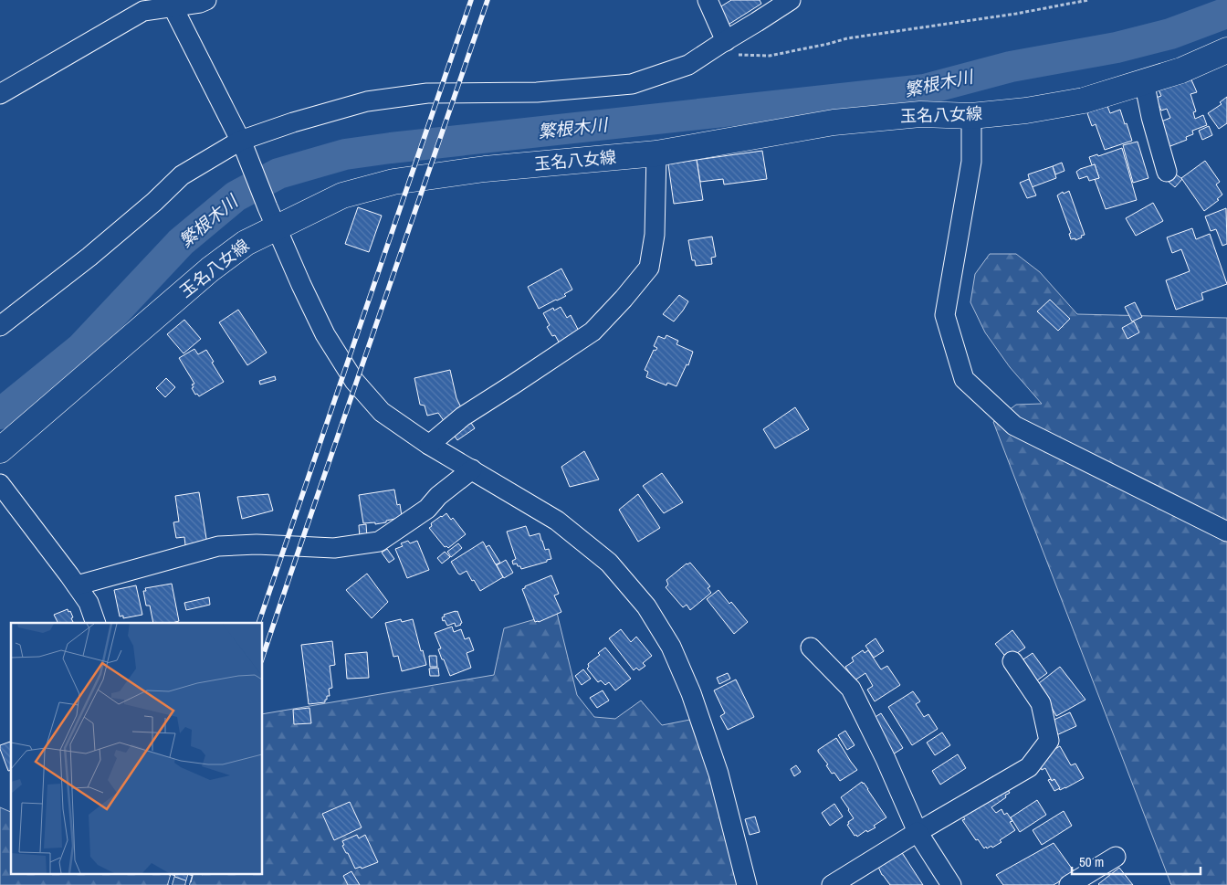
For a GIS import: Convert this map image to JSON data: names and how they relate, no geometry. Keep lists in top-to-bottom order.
{
  "streets": {
    "main road": ["玉名八女線"]
  },
  "water": ["繁根木川"],
  "scale_bar": "50 m"
}
